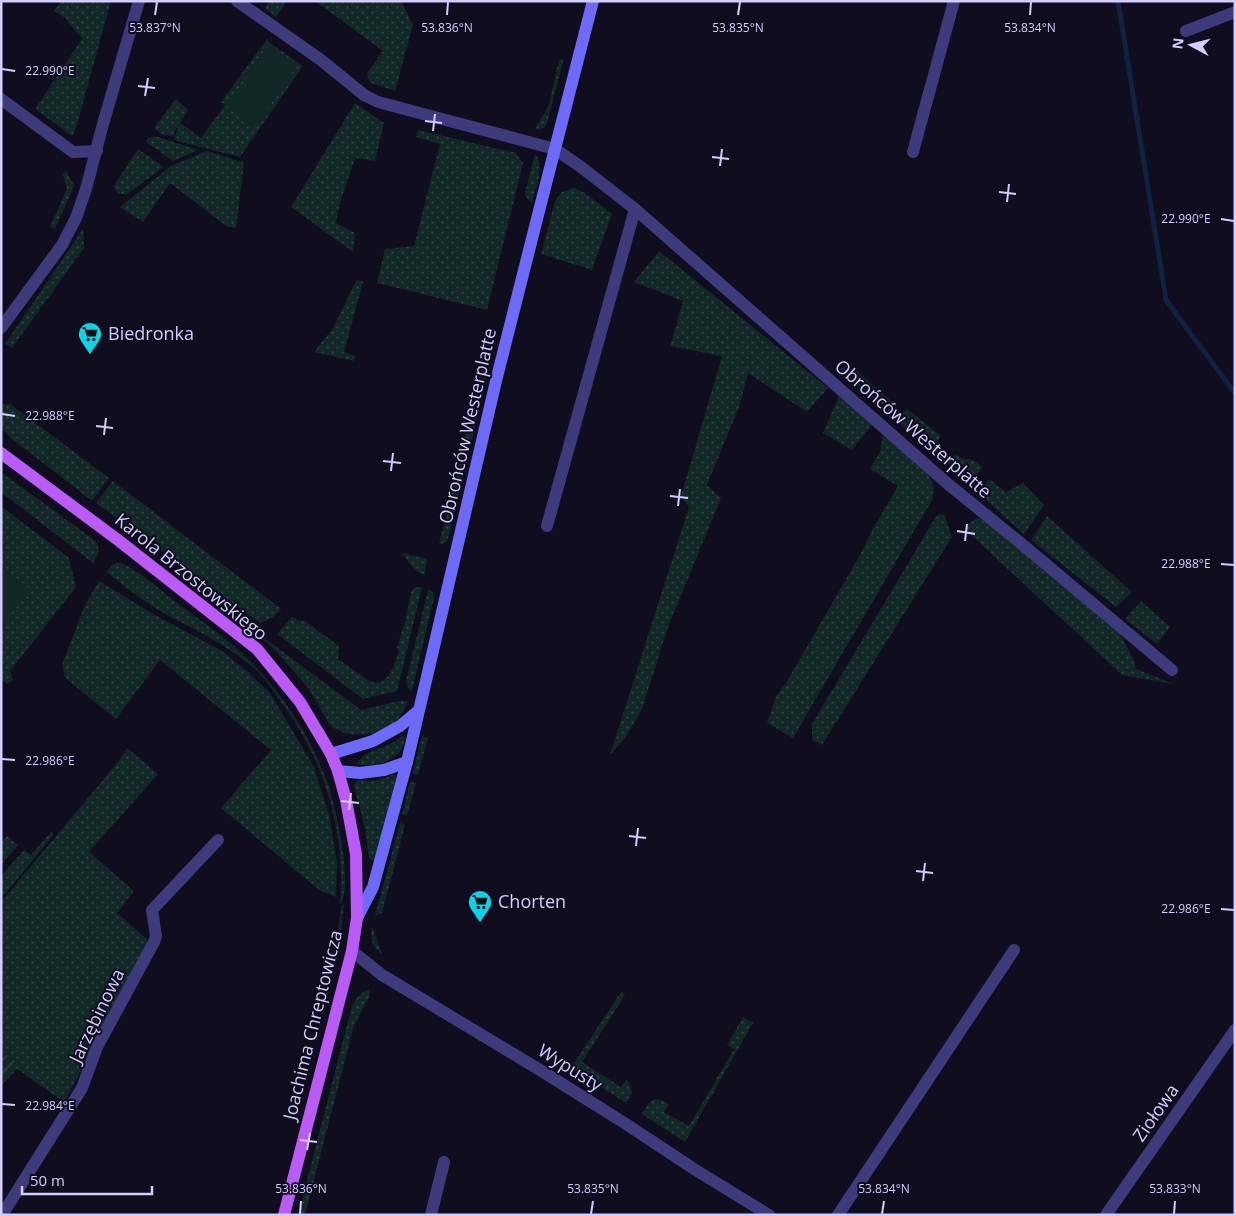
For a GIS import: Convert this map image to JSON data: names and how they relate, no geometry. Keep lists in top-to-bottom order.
{
  "streets": {
    "main road": ["Obrońców Westerplatte", "Karola Brzostowskiego", "Joachima Chreptowicza"],
    "street": ["Jarzębinowa", "Wypusty", "Ziołowa"]
  },
  "crossings": [
    ["Obrońców Westerplatte", "Joachima Chreptowicza"],
    ["Karola Brzostowskiego", "Joachima Chreptowicza"],
    ["Joachima Chreptowicza", "Wypusty"]
  ],
  "places": {
    "supermarket": ["Biedronka", "Chorten"]
  },
  "scale_bar": "50 m",
  "north": "left",
  "coordinates": [
    "53.837°N",
    "53.836°N",
    "53.835°N",
    "53.834°N",
    "22.990°E",
    "22.988°E",
    "22.986°E",
    "22.984°E",
    "53.833°N"
  ]
}
